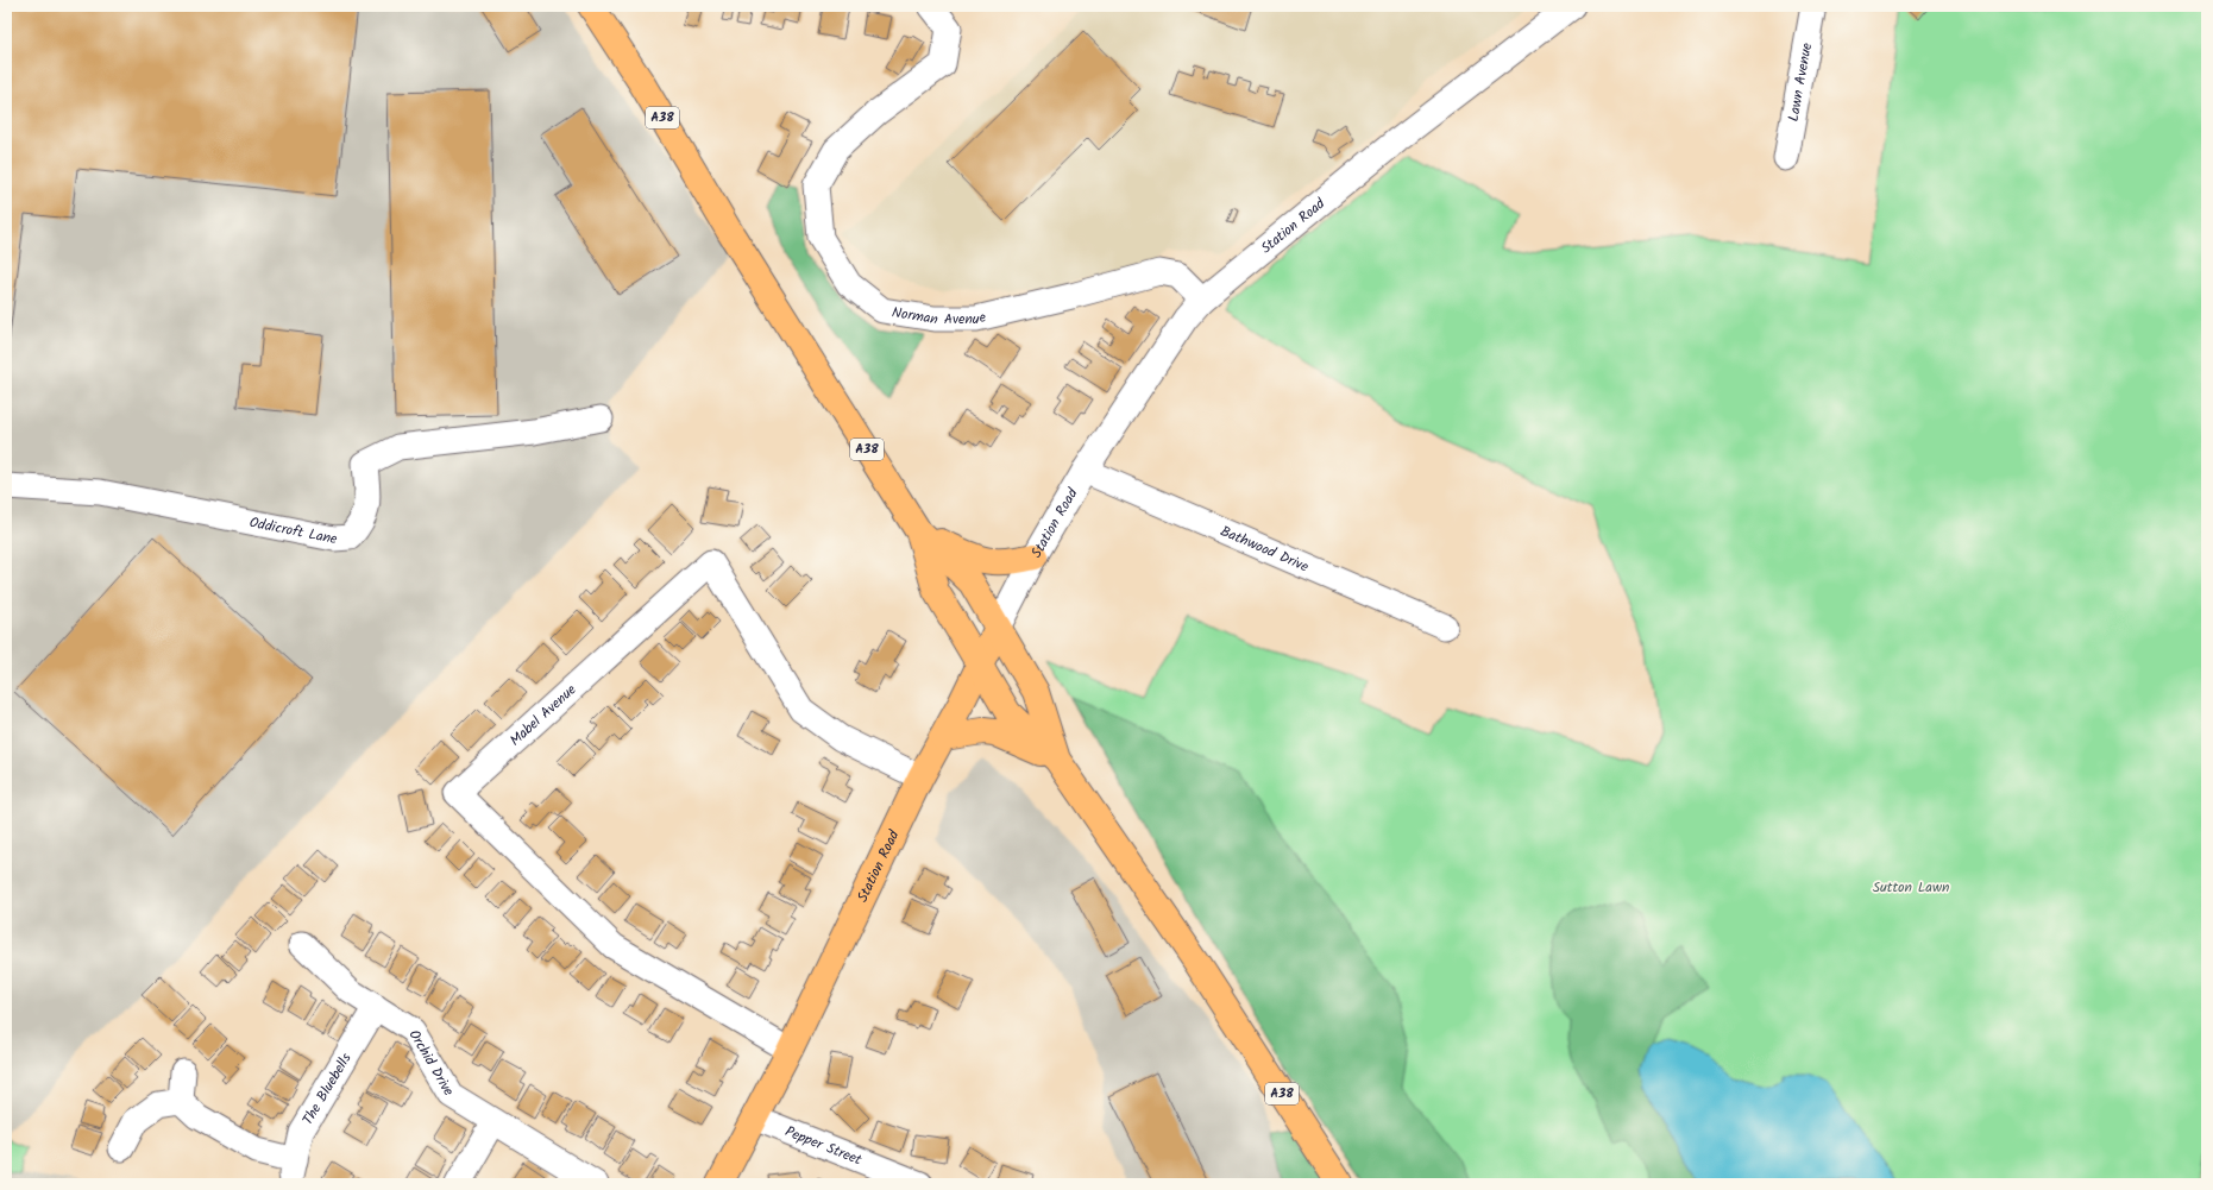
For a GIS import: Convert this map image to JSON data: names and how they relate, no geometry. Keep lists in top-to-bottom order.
{
  "streets": {
    "main road": ["A38", "Station Road"],
    "street": [
      "Lawn Avenue",
      "Norman Avenue",
      "Oddicroft Lane",
      "Bathwood Drive",
      "Mabel Avenue",
      "Orchid Drive",
      "The Bluebells",
      "Pepper Street"
    ]
  },
  "crossings": [
    ["A38", "Station Road"],
    ["Station Road", "Norman Avenue"],
    ["Station Road", "Bathwood Drive"],
    ["Station Road", "Mabel Avenue"],
    ["Station Road", "Pepper Street"],
    ["Orchid Drive", "The Bluebells"]
  ],
  "parks": ["Sutton Lawn"]
}
